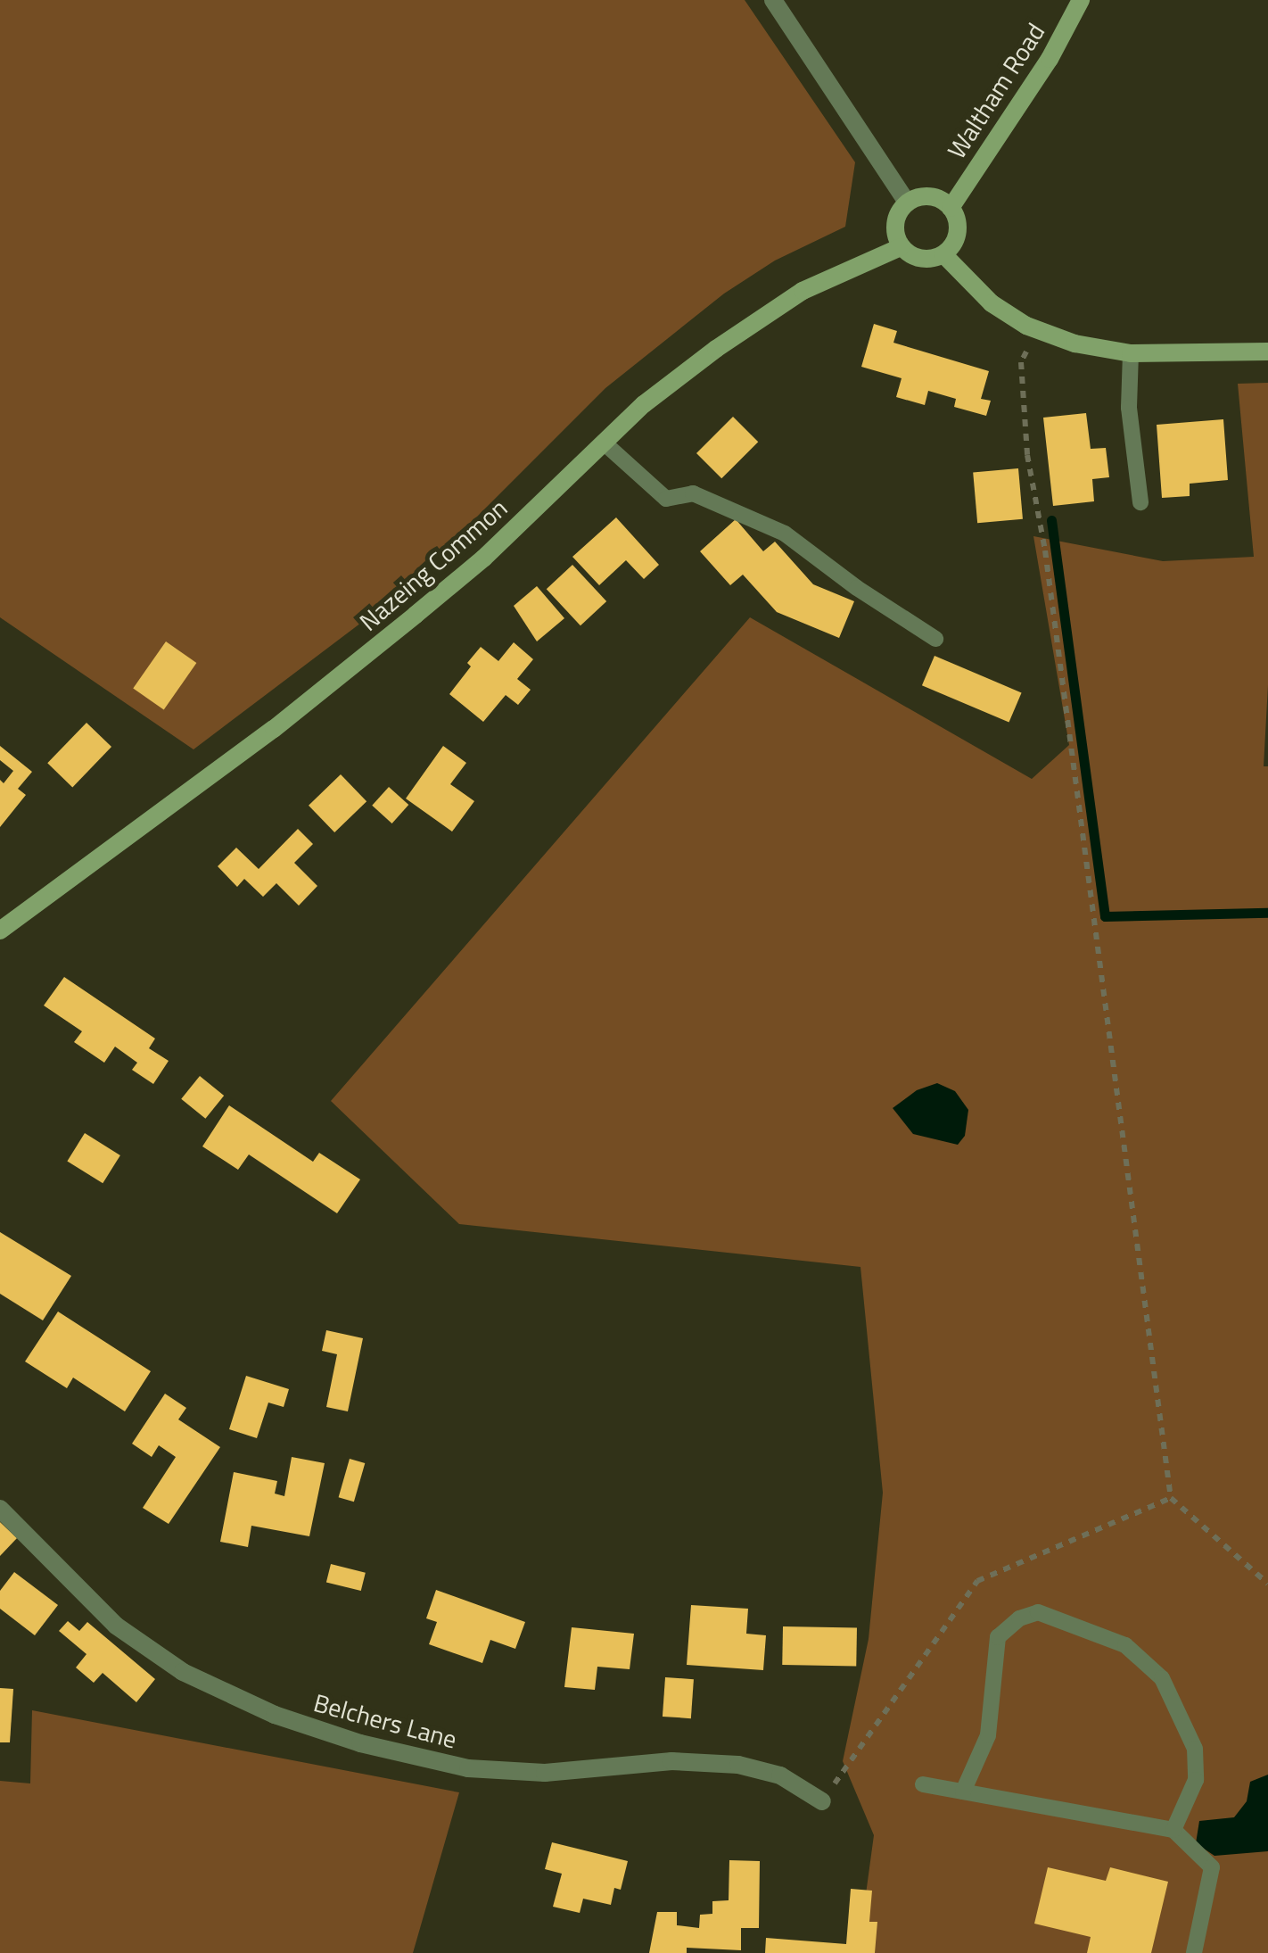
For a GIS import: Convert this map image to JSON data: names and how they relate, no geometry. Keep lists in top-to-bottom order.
{
  "streets": {
    "street": ["Waltham Road", "Nazeing Common", "Belchers Lane"]
  },
  "crossings": [
    ["Waltham Road", "Nazeing Common"]
  ]
}
